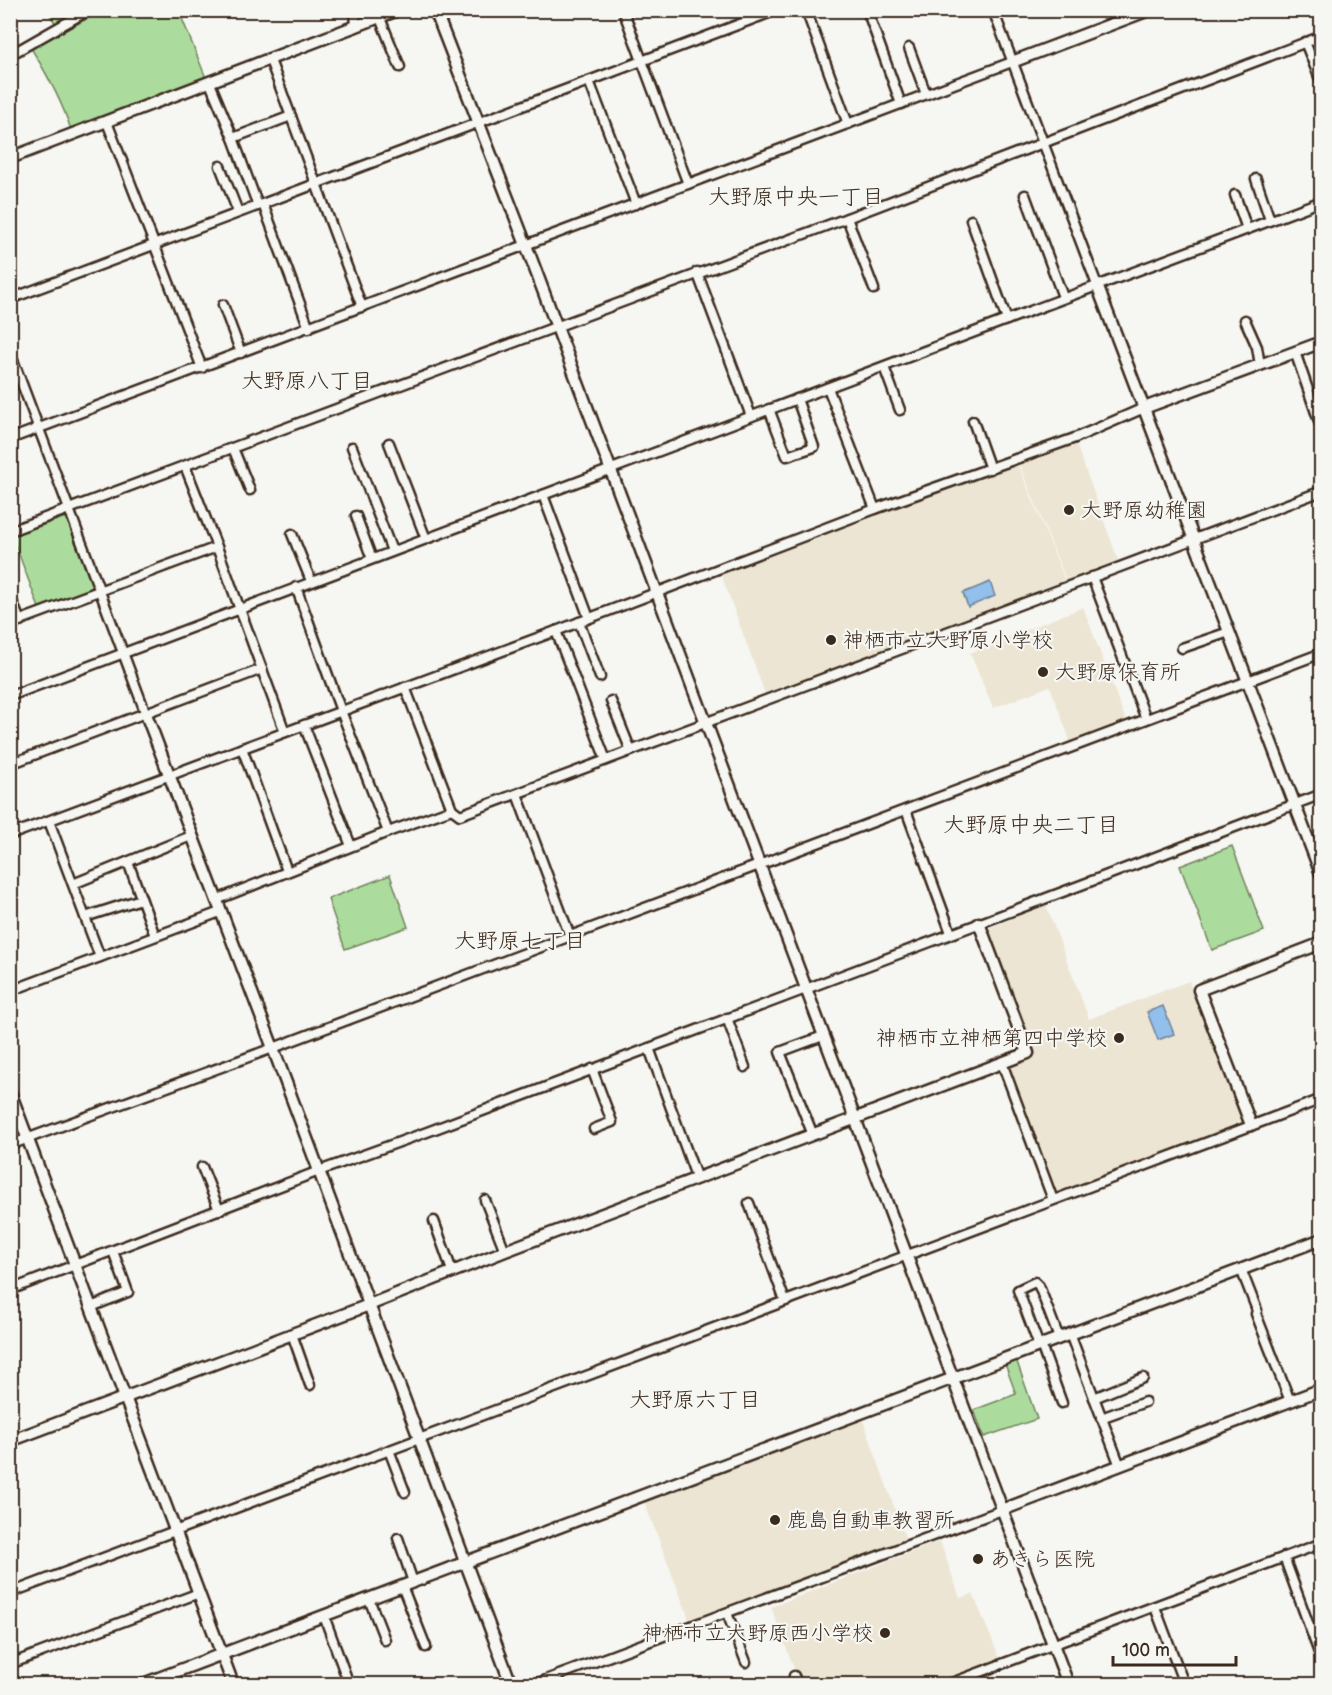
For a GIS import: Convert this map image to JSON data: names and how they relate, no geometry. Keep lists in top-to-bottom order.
{
  "districts": [
    "大野原中央一丁目",
    "大野原八丁目",
    "大野原中央二丁目",
    "大野原七丁目",
    "大野原六丁目"
  ],
  "places": [
    "大野原幼稚園",
    "神栖市立大野原小学校",
    "大野原保育所",
    "神栖市立神栖第四中学校",
    "鹿島自動車教習所",
    "あきら医院",
    "神栖市立大野原西小学校"
  ],
  "scale_bar": "100 m"
}
